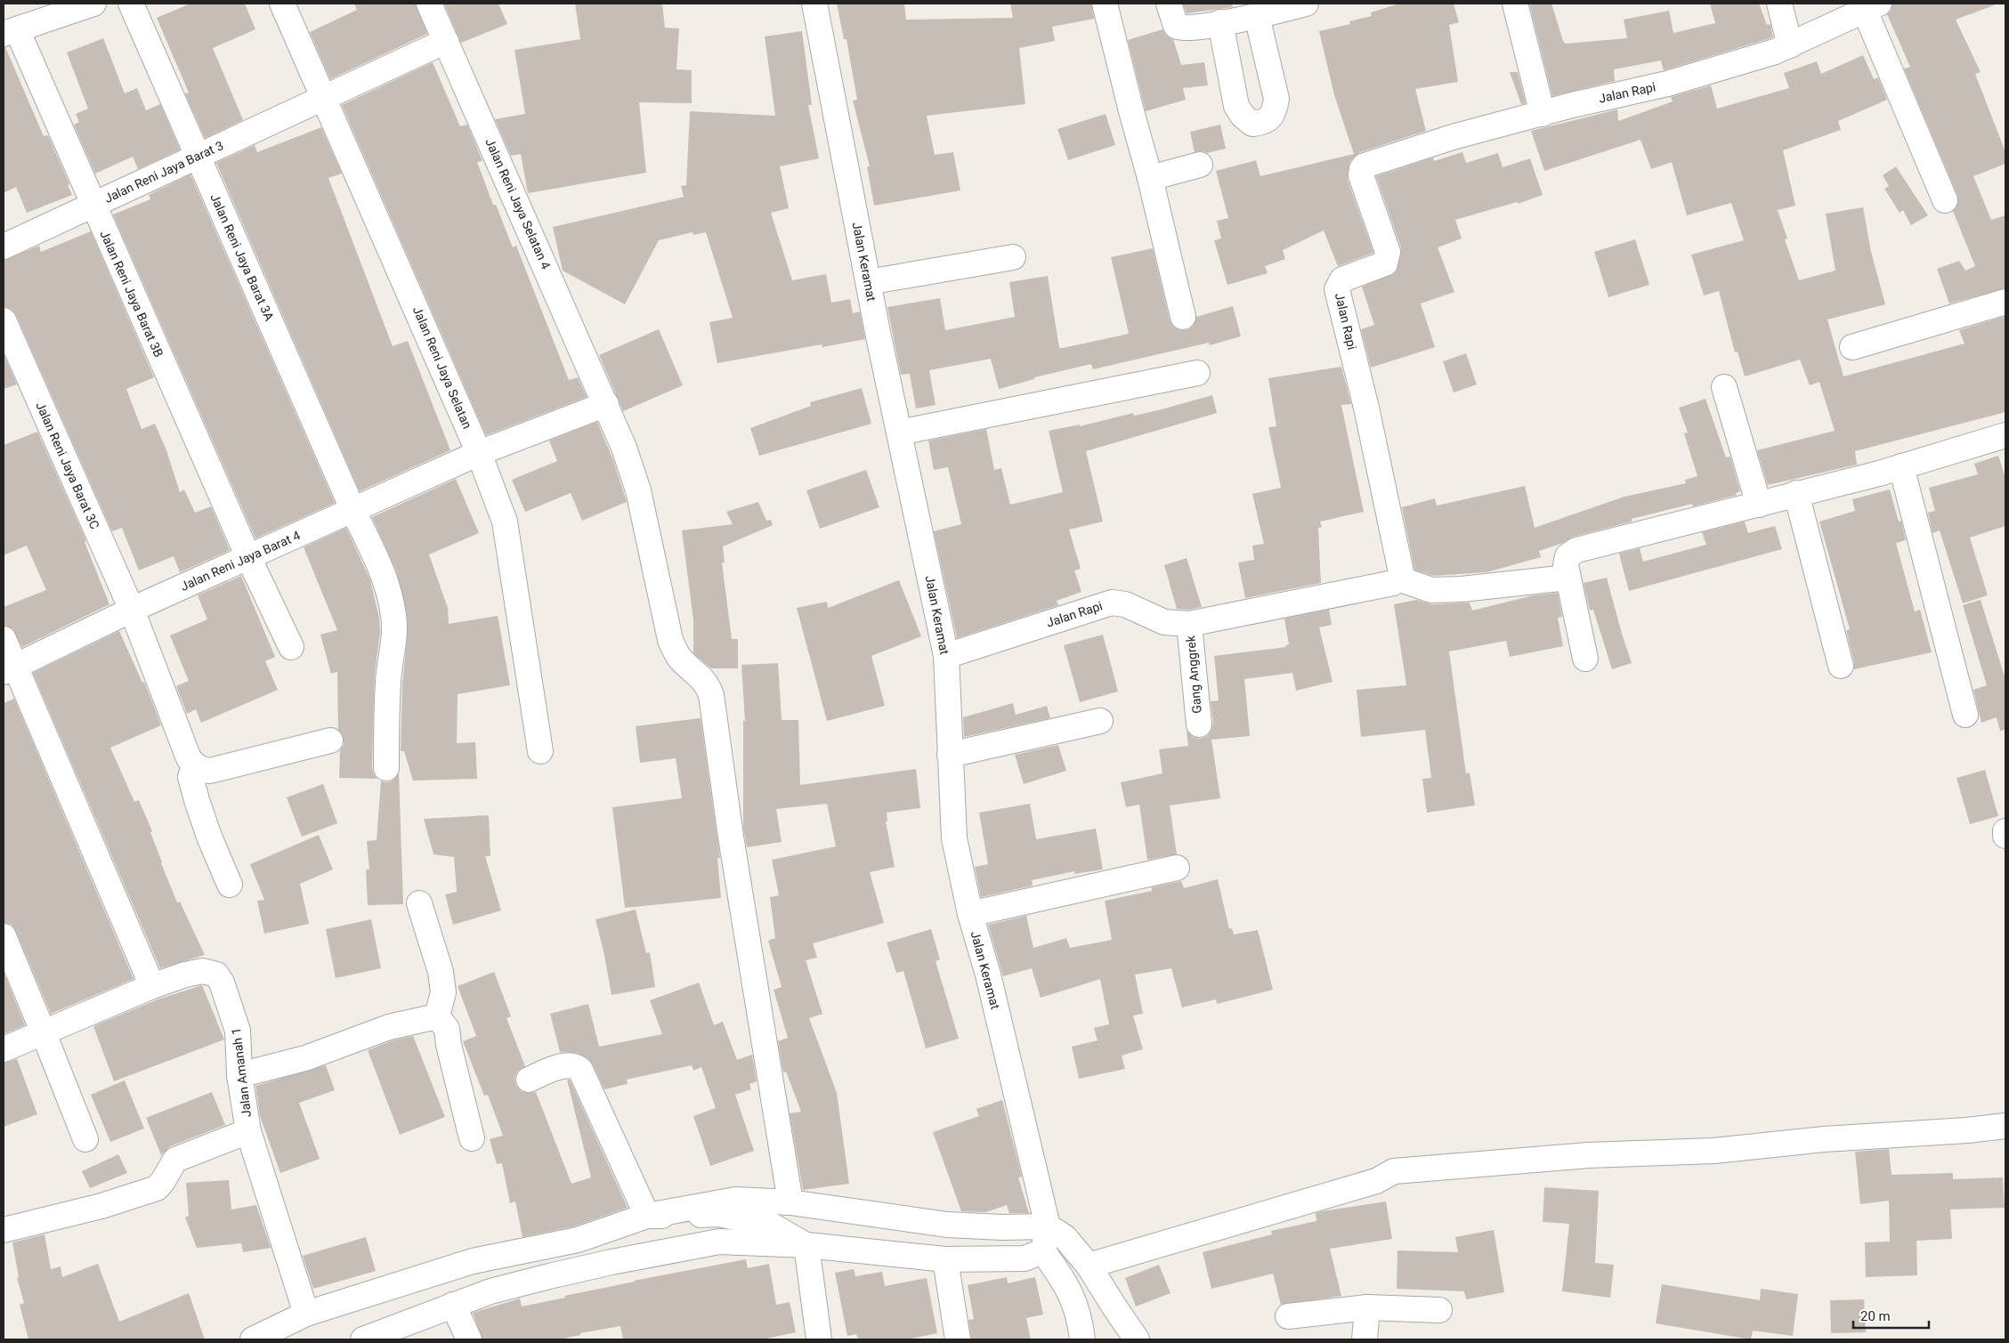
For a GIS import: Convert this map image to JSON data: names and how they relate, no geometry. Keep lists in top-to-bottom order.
{
  "streets": {
    "street": [
      "Jalan Rapi",
      "Jalan Reni Jaya Barat 3",
      "Jalan Reni Jaya Selatan 4",
      "Jalan Reni Jaya Barat 3A",
      "Jalan Keramat",
      "Jalan Reni Jaya Barat 3B",
      "Jalan Reni Jaya Selatan",
      "Jalan Reni Jaya Barat 3C",
      "Jalan Reni Jaya Barat 4",
      "Gang Anggrek",
      "Jalan Amanah 1"
    ]
  },
  "crossings": [
    ["Jalan Rapi", "Jalan Keramat"],
    ["Jalan Rapi", "Gang Anggrek"],
    ["Jalan Reni Jaya Barat 3", "Jalan Reni Jaya Selatan 4"],
    ["Jalan Reni Jaya Barat 3", "Jalan Reni Jaya Barat 3A"],
    ["Jalan Reni Jaya Barat 3", "Jalan Reni Jaya Barat 3B"],
    ["Jalan Reni Jaya Barat 3", "Jalan Reni Jaya Selatan"],
    ["Jalan Reni Jaya Selatan 4", "Jalan Reni Jaya Barat 4"],
    ["Jalan Reni Jaya Barat 3A", "Jalan Reni Jaya Barat 4"],
    ["Jalan Reni Jaya Barat 3B", "Jalan Reni Jaya Barat 4"],
    ["Jalan Reni Jaya Selatan", "Jalan Reni Jaya Barat 4"],
    ["Jalan Reni Jaya Barat 3C", "Jalan Reni Jaya Barat 4"]
  ],
  "scale_bar": "20 m"
}
